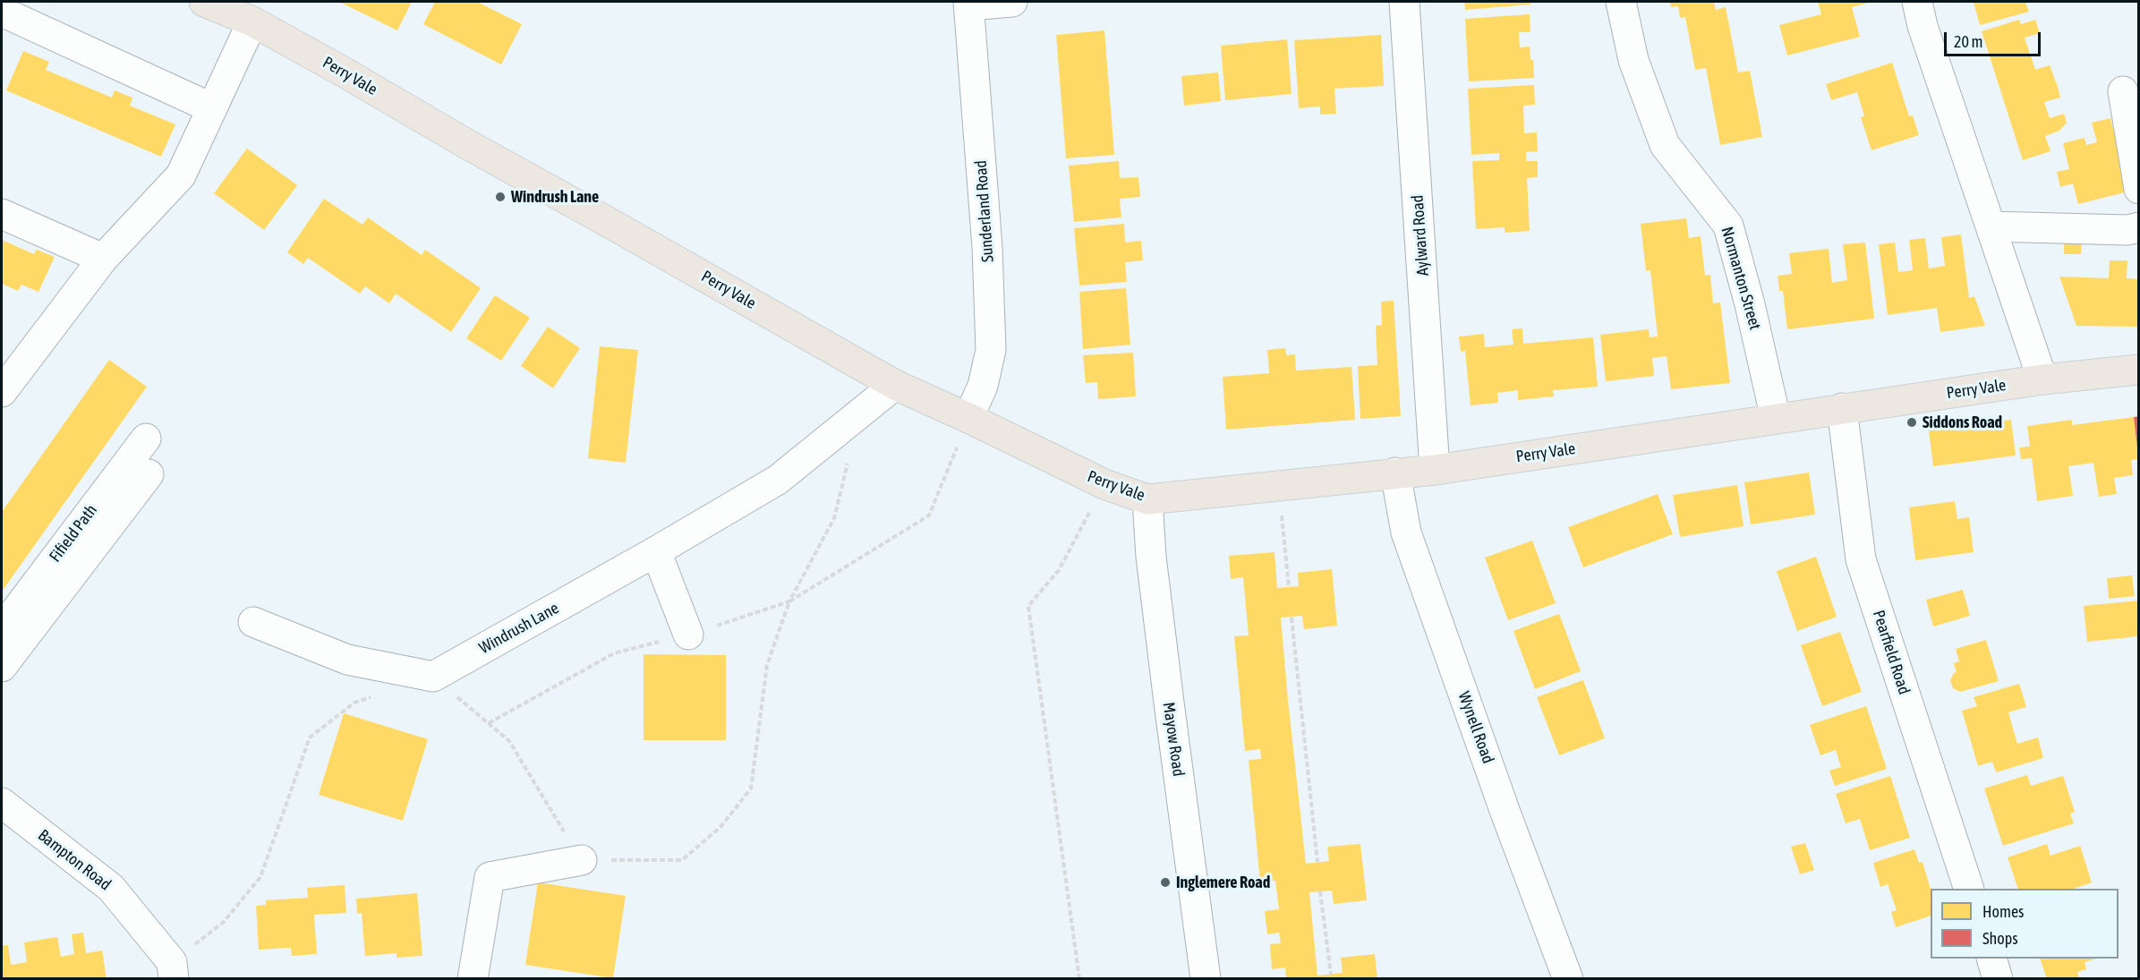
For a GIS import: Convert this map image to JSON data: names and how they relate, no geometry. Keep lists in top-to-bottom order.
{
  "streets": {
    "main road": ["Perry Vale"],
    "street": [
      "Sunderland Road",
      "Aylward Road",
      "Normanton Street",
      "Fifield Path",
      "Windrush Lane",
      "Pearfield Road",
      "Wynell Road",
      "Mayow Road",
      "Bampton Road"
    ]
  },
  "crossings": [
    ["Perry Vale", "Sunderland Road"],
    ["Perry Vale", "Aylward Road"],
    ["Perry Vale", "Normanton Street"],
    ["Perry Vale", "Windrush Lane"],
    ["Perry Vale", "Pearfield Road"],
    ["Perry Vale", "Wynell Road"],
    ["Perry Vale", "Mayow Road"]
  ],
  "places": ["Windrush Lane", "Siddons Road", "Inglemere Road"],
  "legend": ["Homes", "Shops"],
  "scale_bar": "20 m"
}
